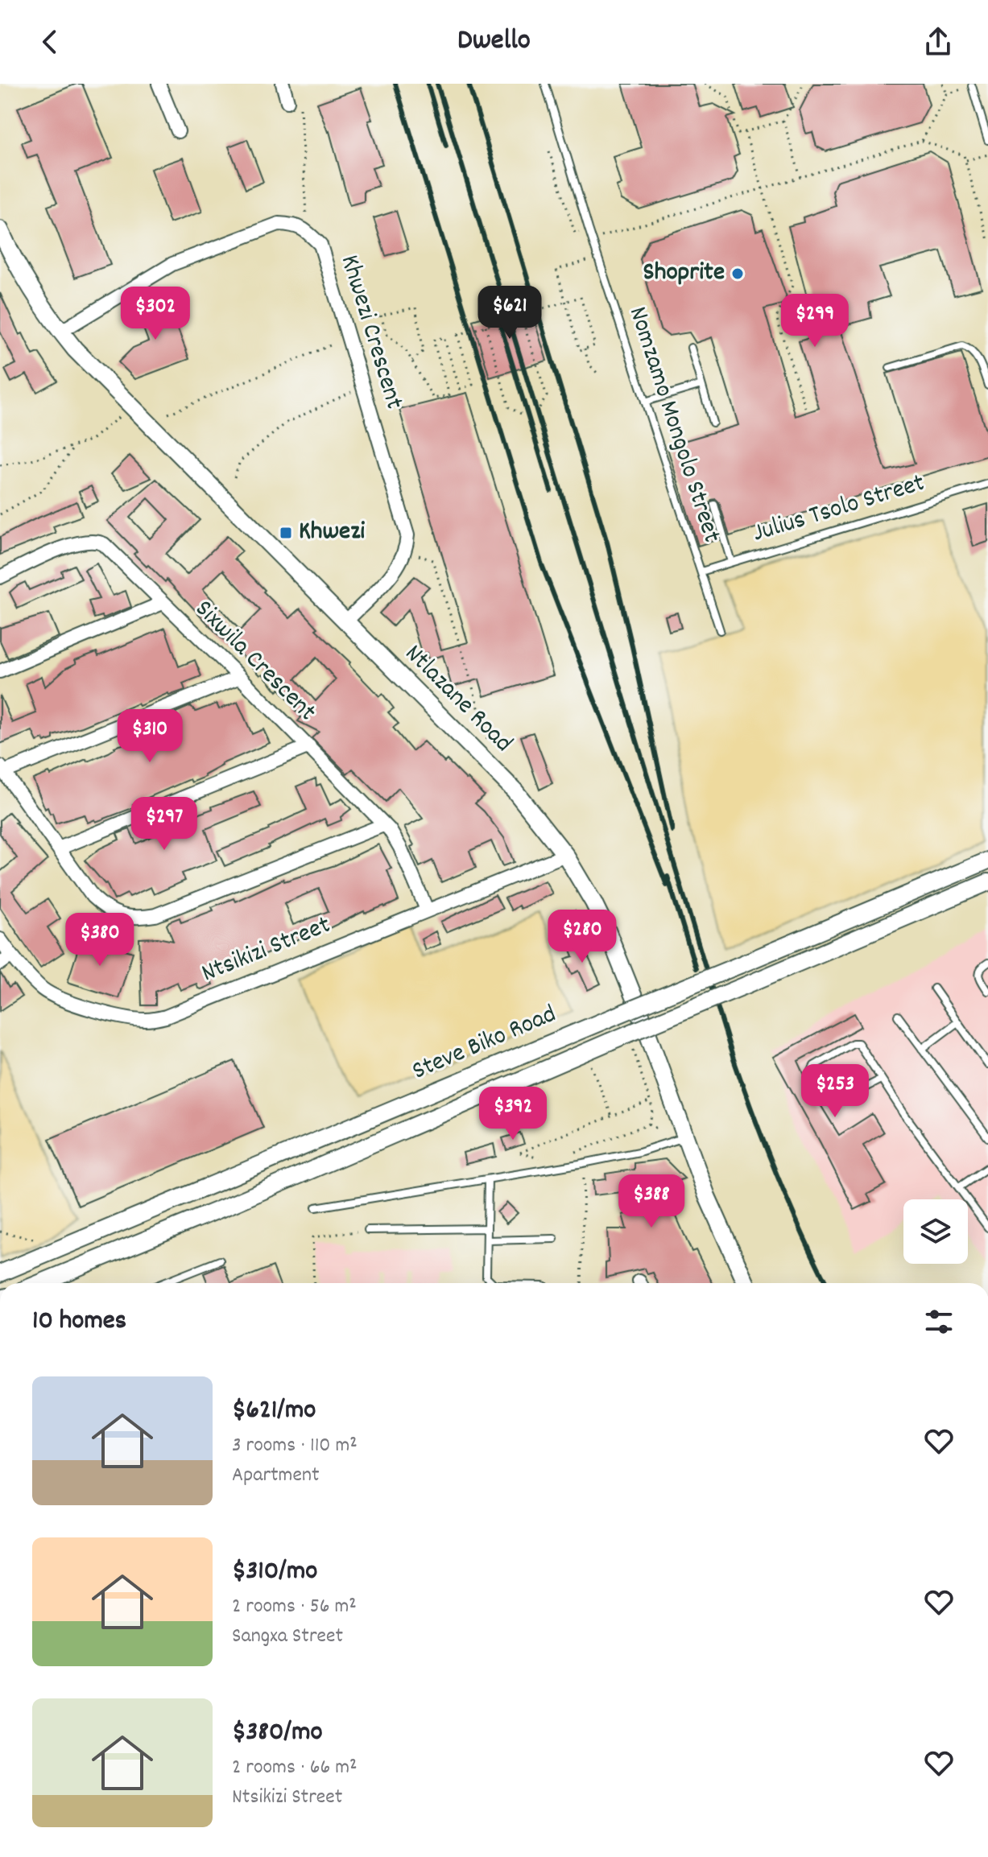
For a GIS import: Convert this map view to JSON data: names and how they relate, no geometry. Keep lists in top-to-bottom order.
{
  "streets": {
    "street": [
      "Khwezi Crescent",
      "Sixwila Crescent",
      "Ntlazane Road",
      "Ntsikizi Street",
      "Steve Biko Road"
    ],
    "lane": ["Nomzamo Mongolo Street", "Julius Tsolo Street"]
  },
  "crossings": [
    ["Khwezi Crescent", "Ntlazane Road"],
    ["Nomzamo Mongolo Street", "Julius Tsolo Street"],
    ["Sixwila Crescent", "Ntsikizi Street"],
    ["Ntlazane Road", "Ntsikizi Street"]
  ],
  "places": {
    "other": ["Shoprite"],
    "transit": ["Khwezi"]
  },
  "page": {
    "header": "Dwello",
    "price": [
      "$621",
      "$302",
      "$299",
      "$310",
      "$297",
      "$280",
      "$380",
      "$253",
      "$392",
      "$388"
    ],
    "heading": "10 homes",
    "list": [
      {
        "name": "$621/mo",
        "note": "3 rooms · 110 m² · Apartment"
      },
      {
        "name": "$310/mo",
        "note": "2 rooms · 56 m² · Sangxa Street"
      },
      {
        "name": "$380/mo",
        "note": "2 rooms · 66 m² · Ntsikizi Street"
      }
    ]
  }
}
